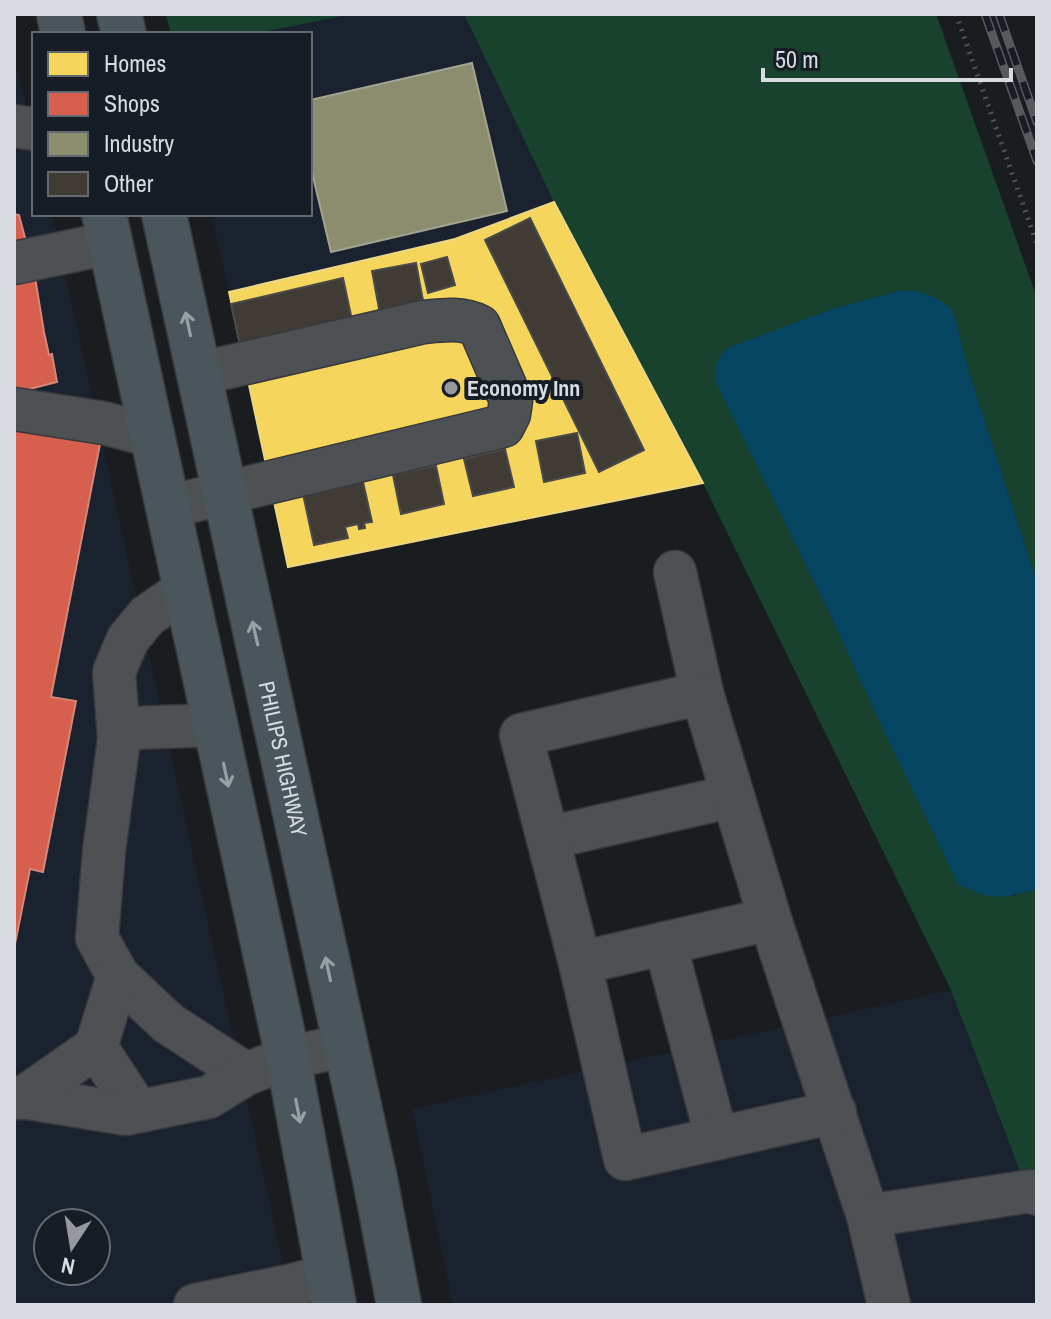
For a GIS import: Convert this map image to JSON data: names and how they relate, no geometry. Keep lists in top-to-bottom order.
{
  "streets": {
    "main road": ["PHILIPS HIGHWAY"]
  },
  "places": ["Economy Inn"],
  "legend": [
    "Homes",
    "Shops",
    "Industry",
    "Other"
  ],
  "scale_bar": "50 m",
  "north": "bottom"
}
